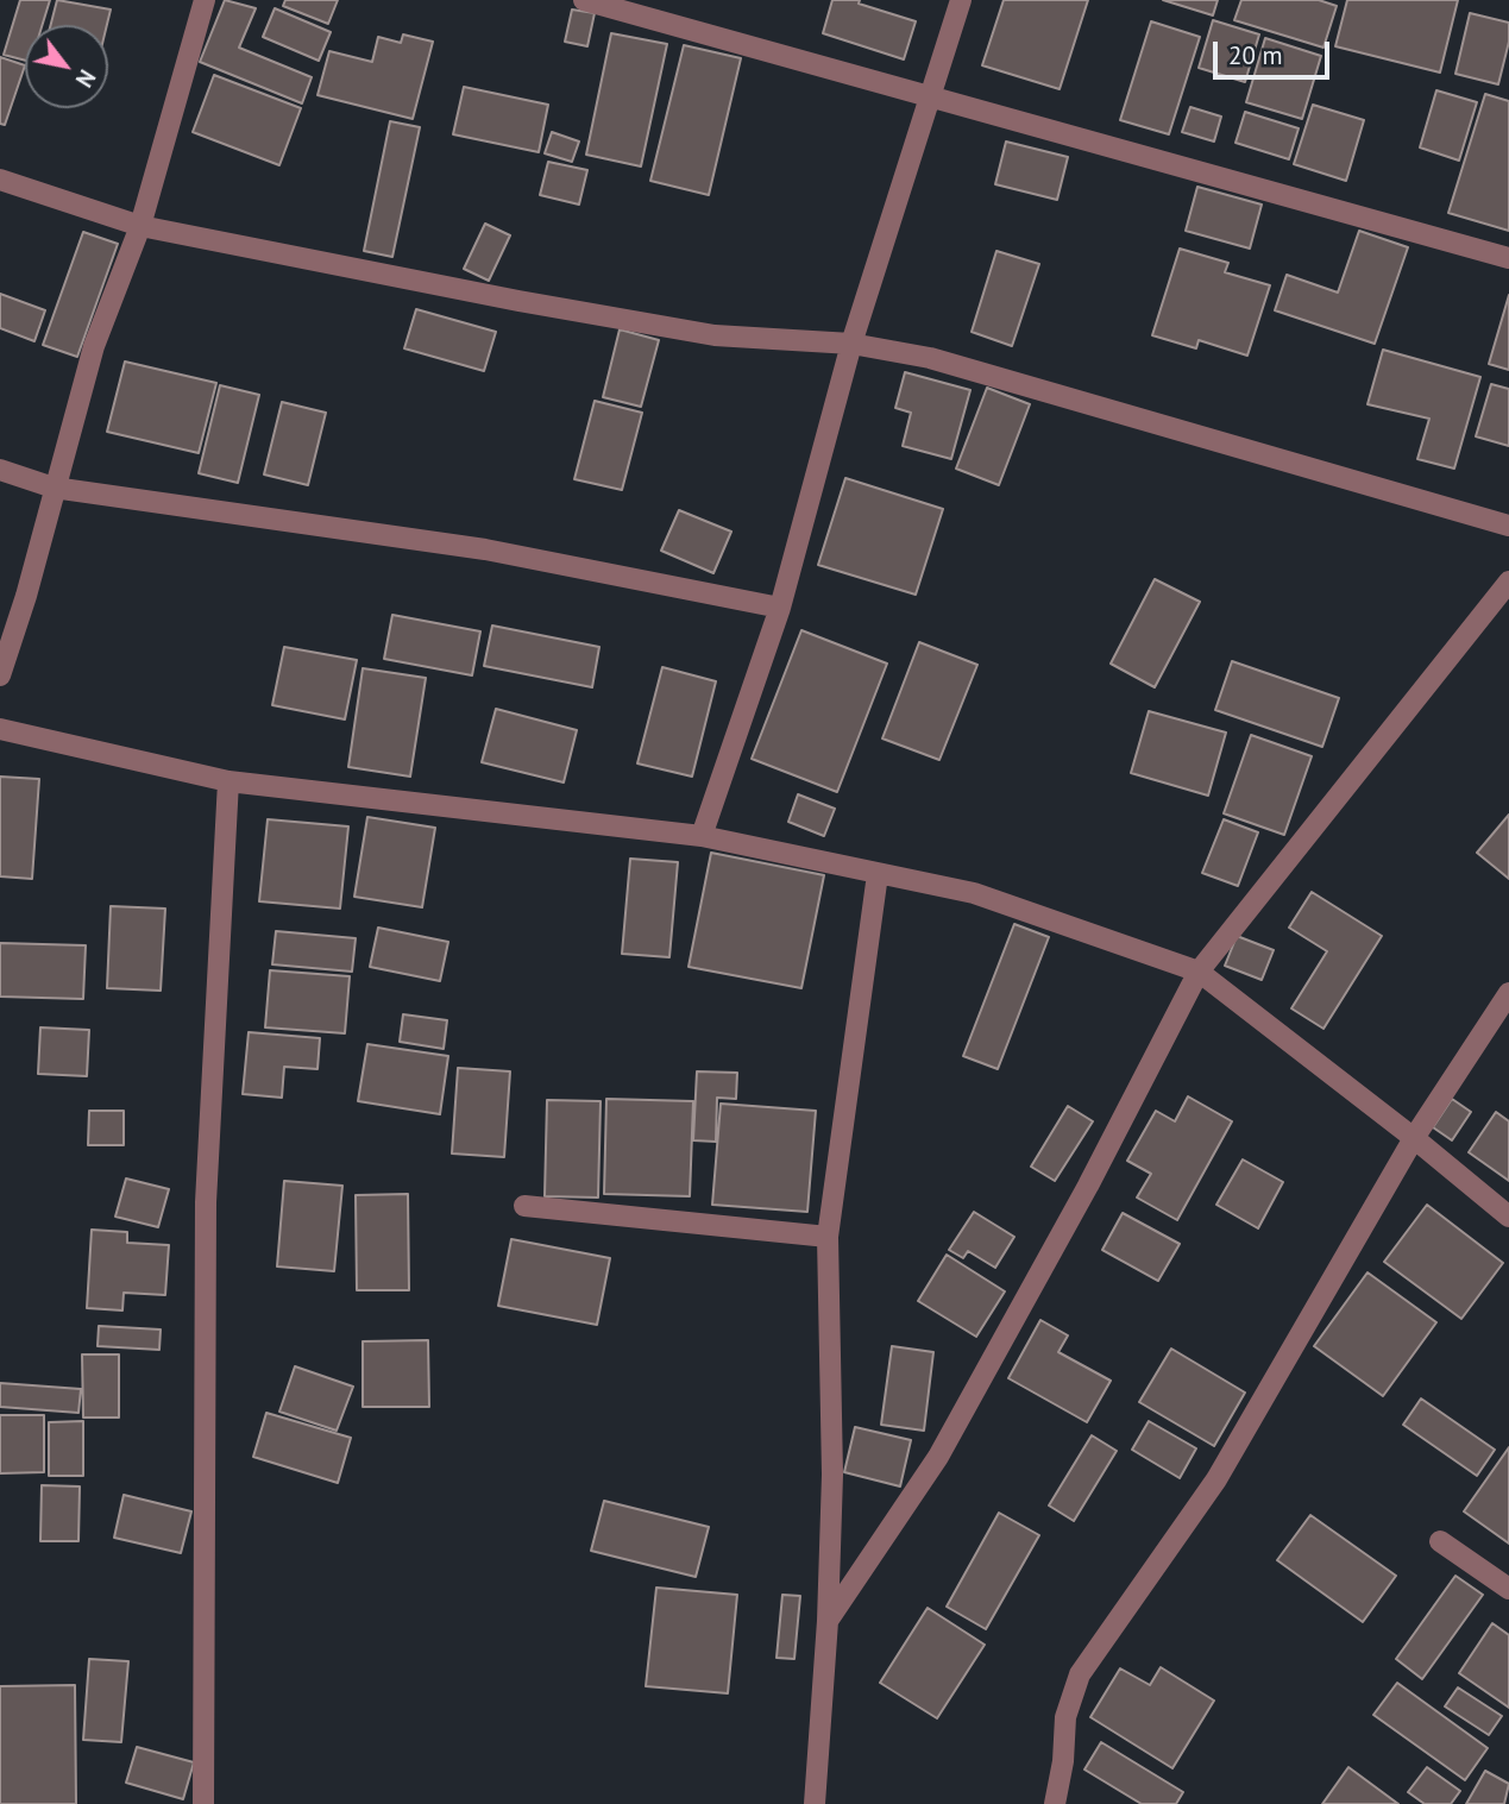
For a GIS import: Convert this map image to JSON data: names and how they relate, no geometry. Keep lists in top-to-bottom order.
{
  "scale_bar": "20 m",
  "north": "bottom right"
}
